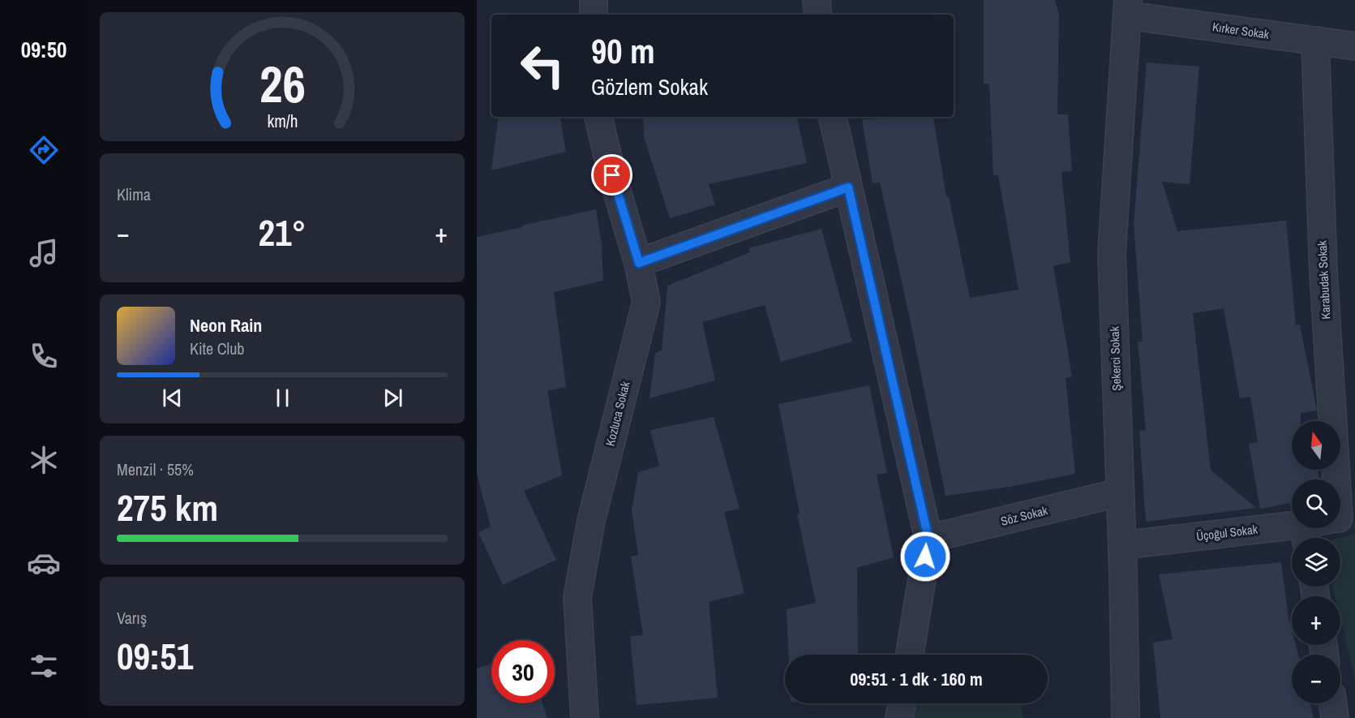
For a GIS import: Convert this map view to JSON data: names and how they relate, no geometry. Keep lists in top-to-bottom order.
{
  "streets": {
    "street": [
      "Kırker Sokak",
      "Karabudak Sokak",
      "Şekerci Sokak",
      "Kozluca Sokak",
      "Söz Sokak",
      "Üçoğul Sokak"
    ]
  },
  "crossings": [
    ["Kırker Sokak", "Karabudak Sokak"],
    ["Kırker Sokak", "Şekerci Sokak"],
    ["Şekerci Sokak", "Söz Sokak"],
    ["Şekerci Sokak", "Üçoğul Sokak"]
  ],
  "north": "top",
  "page": {
    "tabs": "09:50",
    "turn": ["90 m", "Gözlem Sokak"],
    "tile": [
      "Klima",
      ["Menzil · 55%", "275 km"],
      ["Varış", "09:51"]
    ],
    "heat": ["−", "21°", "+"],
    "song": ["Neon Rain", "Kite Club"],
    "map_buttons": ["+", "−"],
    "limit": "30",
    "trip": "09:51 · 1 dk · 160 m",
    "gauge": ["26", "km/h"]
  }
}
